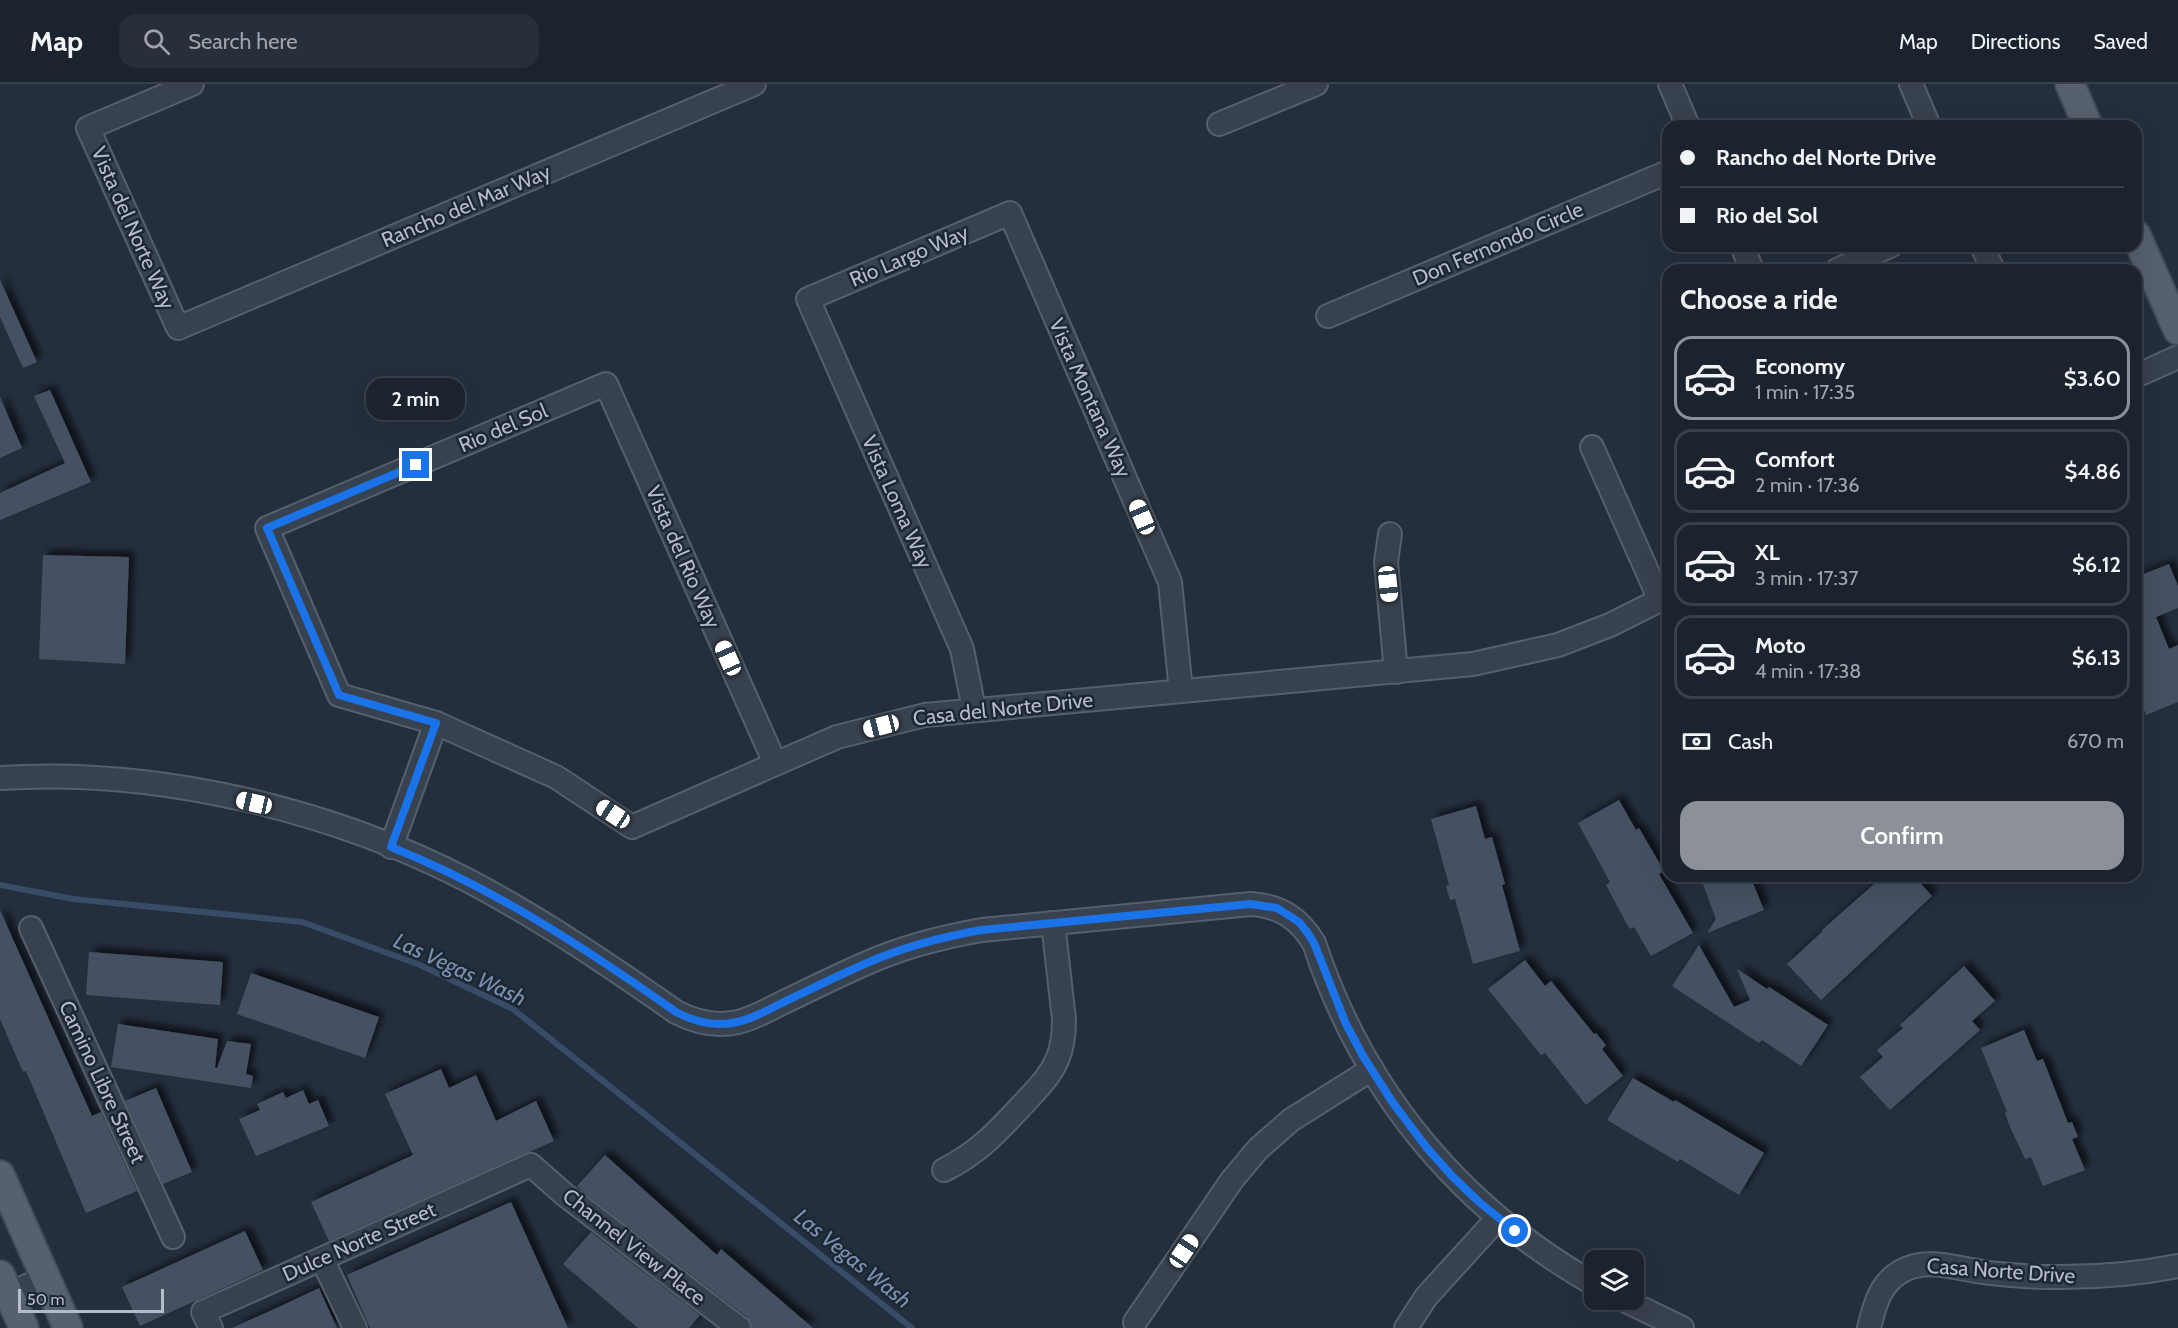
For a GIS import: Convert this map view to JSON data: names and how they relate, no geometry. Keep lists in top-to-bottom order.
{
  "streets": {
    "street": [
      "Rancho del Mar Way",
      "Vista del Norte Way",
      "Don Fernondo Circle",
      "Rio Largo Way",
      "Vista Montana Way",
      "Rio del Sol",
      "Vista Loma Way",
      "Vista del Rio Way",
      "Casa del Norte Drive",
      "Camino Libre Street",
      "Dulce Norte Street",
      "Channel View Place",
      "Casa Norte Drive"
    ]
  },
  "crossings": [
    ["Rancho del Mar Way", "Vista del Norte Way"],
    ["Rio Largo Way", "Vista Montana Way"],
    ["Rio Largo Way", "Vista Loma Way"],
    ["Vista Montana Way", "Casa del Norte Drive"],
    ["Rio del Sol", "Vista del Rio Way"],
    ["Rio del Sol", "Casa del Norte Drive"],
    ["Vista Loma Way", "Casa del Norte Drive"],
    ["Vista del Rio Way", "Casa del Norte Drive"],
    ["Dulce Norte Street", "Channel View Place"]
  ],
  "water": ["Las Vegas Wash"],
  "scale_bar": "50 m",
  "page": {
    "header": "Map",
    "search": "Search here",
    "nav": ["Map", "Directions", "Saved"],
    "banner": ["Rancho del Norte Drive", "Rio del Sol"],
    "heading": "Choose a ride",
    "list": [
      {
        "name": "Economy",
        "note": "1 min · 17:35",
        "value": "$3.60"
      },
      {
        "name": "Comfort",
        "note": "2 min · 17:36",
        "value": "$4.86"
      },
      {
        "name": "XL",
        "note": "3 min · 17:37",
        "value": "$6.12"
      },
      {
        "name": "Moto",
        "note": "4 min · 17:38",
        "value": "$6.13"
      }
    ],
    "bubble": "2 min",
    "pay": ["Cash", "670 m"],
    "buttons": "Confirm",
    "scale": "50 m"
  }
}
